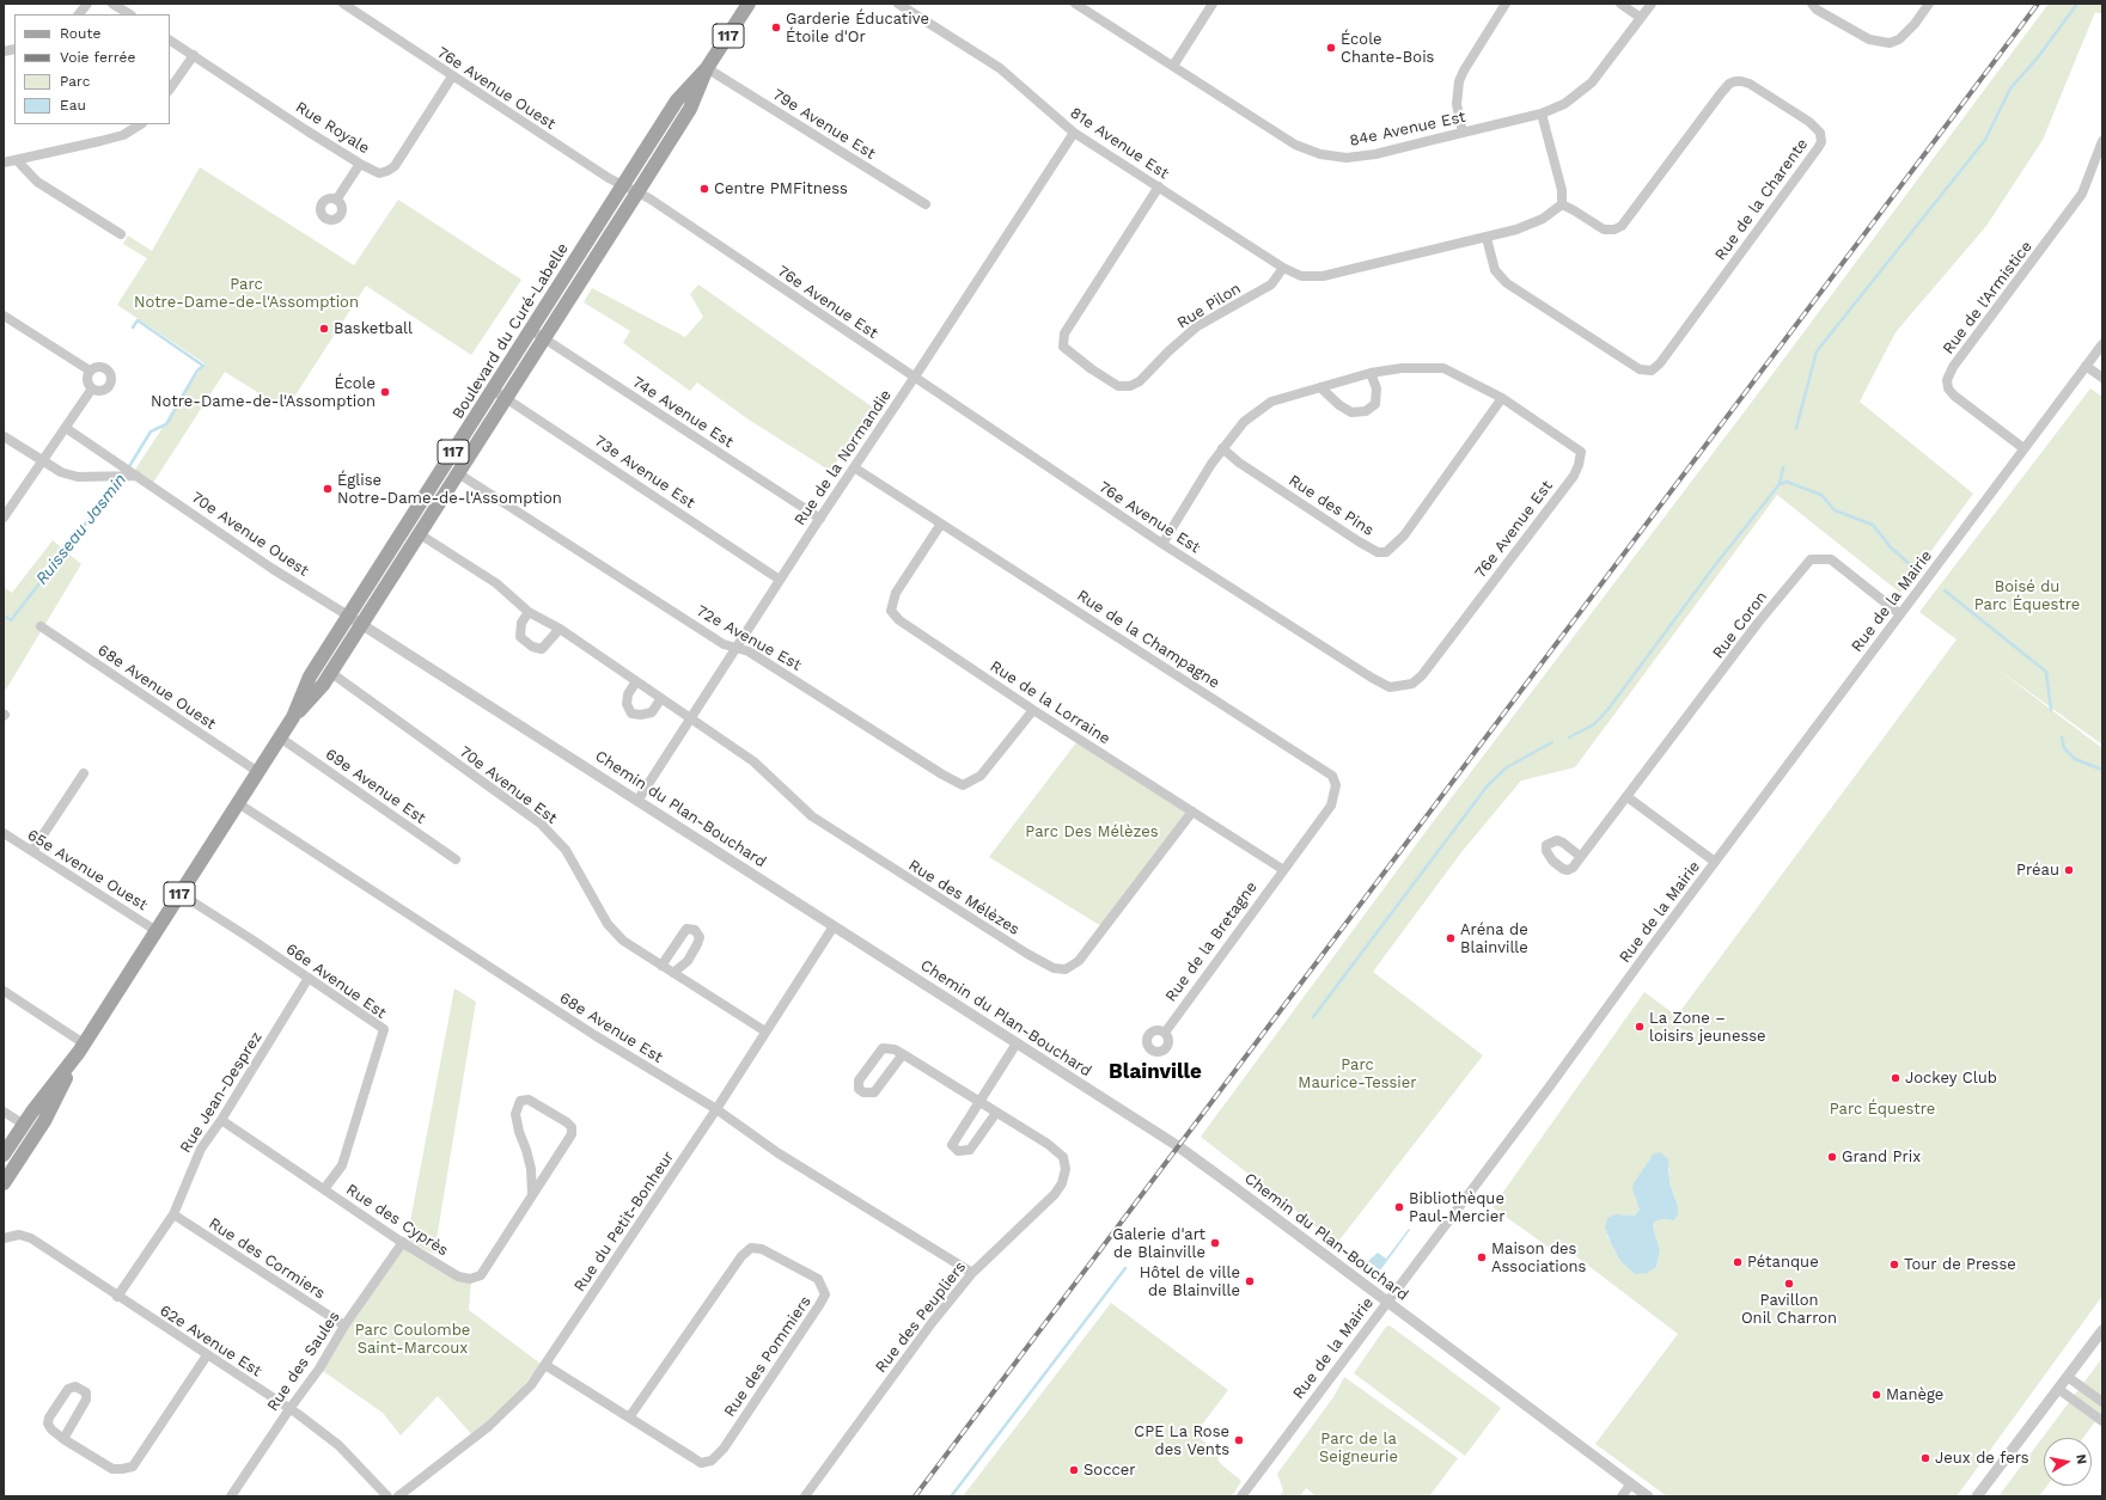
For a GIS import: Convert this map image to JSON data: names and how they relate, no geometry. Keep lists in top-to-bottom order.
{
  "streets": {
    "main road": ["117", "Boulevard du Curé-Labelle"],
    "street": [
      "76e Avenue Ouest",
      "79e Avenue Est",
      "Rue Royale",
      "84e Avenue Est",
      "81e Avenue Est",
      "Rue de la Charente",
      "Rue de l'Armistice",
      "76e Avenue Est",
      "Rue Pilon",
      "74e Avenue Est",
      "Rue de la Normandie",
      "73e Avenue Est",
      "Rue des Pins",
      "70e Avenue Ouest",
      "Rue de la Mairie",
      "Rue Coron",
      "72e Avenue Est",
      "Rue de la Champagne",
      "68e Avenue Ouest",
      "Rue de la Lorraine",
      "70e Avenue Est",
      "69e Avenue Est",
      "Chemin du Plan-Bouchard",
      "65e Avenue Ouest",
      "Rue des Mélèzes",
      "Rue de la Bretagne",
      "66e Avenue Est",
      "68e Avenue Est",
      "Rue Jean-Desprez",
      "Rue des Cyprès",
      "Rue du Petit-Bonheur",
      "Rue des Cormiers",
      "Rue des Peupliers",
      "62e Avenue Est",
      "Rue des Pommiers",
      "Rue des Saules"
    ]
  },
  "crossings": [
    ["76e Avenue Ouest", "Rue Royale"],
    ["76e Avenue Ouest", "76e Avenue Est"],
    ["76e Avenue Ouest", "Boulevard du Curé-Labelle"],
    ["79e Avenue Est", "Boulevard du Curé-Labelle"],
    ["81e Avenue Est", "Rue Pilon"],
    ["81e Avenue Est", "Rue de la Normandie"],
    ["Rue de l'Armistice", "Rue de la Mairie"],
    ["76e Avenue Est", "Boulevard du Curé-Labelle"],
    ["76e Avenue Est", "Rue de la Normandie"],
    ["76e Avenue Est", "Rue des Pins"],
    ["Boulevard du Curé-Labelle", "74e Avenue Est"],
    ["Boulevard du Curé-Labelle", "73e Avenue Est"],
    ["Boulevard du Curé-Labelle", "70e Avenue Ouest"],
    ["Boulevard du Curé-Labelle", "72e Avenue Est"],
    ["Boulevard du Curé-Labelle", "68e Avenue Ouest"],
    ["Boulevard du Curé-Labelle", "70e Avenue Est"],
    ["Boulevard du Curé-Labelle", "69e Avenue Est"],
    ["Boulevard du Curé-Labelle", "Chemin du Plan-Bouchard"],
    ["Boulevard du Curé-Labelle", "65e Avenue Ouest"],
    ["Boulevard du Curé-Labelle", "Rue des Mélèzes"],
    ["Boulevard du Curé-Labelle", "66e Avenue Est"],
    ["Boulevard du Curé-Labelle", "68e Avenue Est"],
    ["74e Avenue Est", "Rue de la Normandie"],
    ["Rue de la Normandie", "73e Avenue Est"],
    ["Rue de la Normandie", "72e Avenue Est"],
    ["Rue de la Normandie", "Rue de la Champagne"],
    ["Rue de la Normandie", "Chemin du Plan-Bouchard"],
    ["Rue de la Normandie", "Rue des Mélèzes"],
    ["70e Avenue Ouest", "Chemin du Plan-Bouchard"],
    ["Rue de la Mairie", "Rue Coron"],
    ["Rue de la Mairie", "Chemin du Plan-Bouchard"],
    ["72e Avenue Est", "Rue de la Lorraine"],
    ["Rue de la Champagne", "Rue de la Lorraine"],
    ["Rue de la Champagne", "Rue de la Bretagne"],
    ["Rue de la Lorraine", "Rue des Mélèzes"],
    ["Rue de la Lorraine", "Rue de la Bretagne"],
    ["70e Avenue Est", "Rue du Petit-Bonheur"],
    ["Chemin du Plan-Bouchard", "Rue du Petit-Bonheur"],
    ["66e Avenue Est", "Rue Jean-Desprez"],
    ["66e Avenue Est", "Rue des Cyprès"],
    ["68e Avenue Est", "Rue du Petit-Bonheur"],
    ["68e Avenue Est", "Rue des Peupliers"],
    ["Rue Jean-Desprez", "Rue des Cyprès"],
    ["Rue Jean-Desprez", "Rue des Cormiers"],
    ["Rue Jean-Desprez", "62e Avenue Est"],
    ["Rue des Cyprès", "Rue des Saules"],
    ["Rue du Petit-Bonheur", "Rue des Pommiers"],
    ["Rue des Cormiers", "Rue des Saules"],
    ["62e Avenue Est", "Rue des Saules"]
  ],
  "districts": ["Blainville"],
  "water": ["Ruisseau Jasmin"],
  "parks": [
    "Parc Notre-Dame-de-l'Assomption",
    "Boisé du Parc Équestre",
    "Parc Des Mélèzes",
    "Parc Maurice-Tessier",
    "Parc Équestre",
    "Parc Coulombe Saint-Marcoux",
    "Parc de la Seigneurie"
  ],
  "places": [
    "Garderie Éducative Étoile d'Or",
    "École Chante-Bois",
    "Centre PMFitness",
    "Basketball",
    "École Notre-Dame-de-l'Assomption",
    "Église Notre-Dame-de-l'Assomption",
    "Préau",
    "Aréna de Blainville",
    "La Zone – loisirs jeunesse",
    "Jockey Club",
    "Grand Prix",
    "Bibliothèque Paul-Mercier",
    "Galerie d'art de Blainville",
    "Maison des Associations",
    "Pétanque",
    "Tour de Presse",
    "Hôtel de ville de Blainville",
    "Pavillon Onil Charron",
    "Manège",
    "CPE La Rose des Vents",
    "Jeux de fers",
    "Soccer"
  ],
  "legend": [
    "Route",
    "Voie ferrée",
    "Parc",
    "Eau"
  ],
  "north": "right"
}
